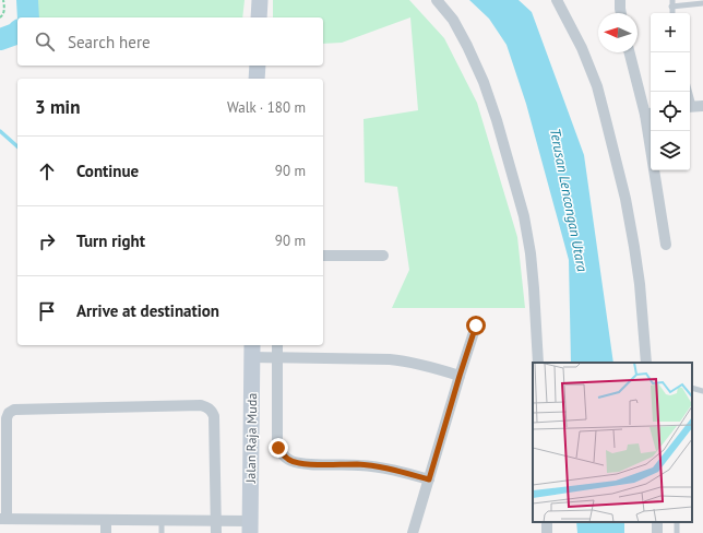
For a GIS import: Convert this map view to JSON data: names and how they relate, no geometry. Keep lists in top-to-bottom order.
{
  "streets": {
    "street": ["Jalan Raja Muda"]
  },
  "water": ["Terusan Lencongan Utara"],
  "north": "left",
  "page": {
    "map_buttons": ["+", "−"],
    "search": "Search here",
    "heading": ["3 min", "Walk · 180 m"],
    "list": [
      ["Continue", "90 m"],
      ["Turn right", "90 m"],
      "Arrive at destination"
    ]
  }
}
